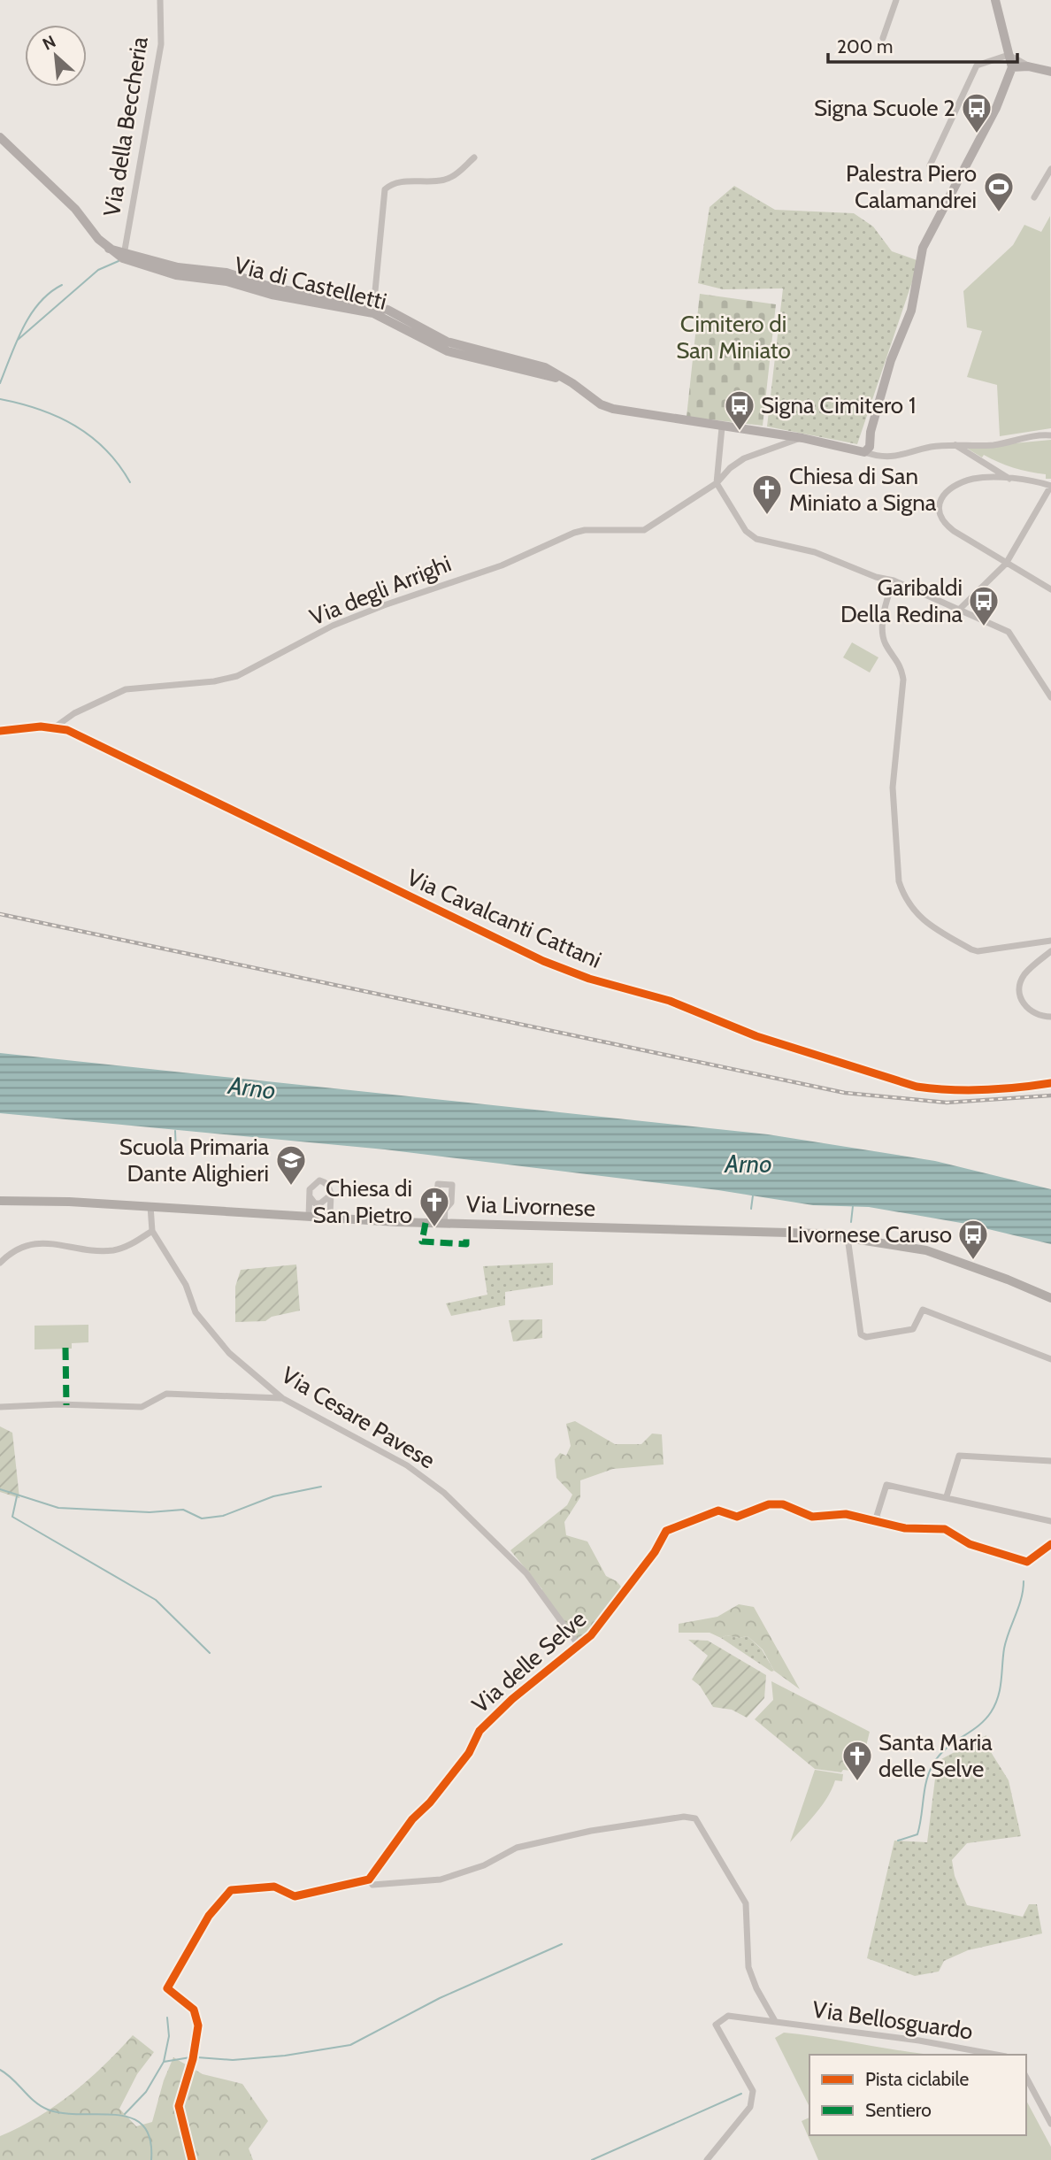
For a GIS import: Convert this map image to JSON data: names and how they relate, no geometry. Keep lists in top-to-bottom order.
{
  "streets": {
    "main road": ["Via di Castelletti", "Via Cavalcanti Cattani", "Via Livornese"],
    "street": [
      "Via della Beccheria",
      "Via degli Arrighi",
      "Via Cesare Pavese",
      "Via delle Selve",
      "Via Bellosguardo"
    ]
  },
  "crossings": [
    ["Via della Beccheria", "Via di Castelletti"],
    ["Via di Castelletti", "Via degli Arrighi"],
    ["Via degli Arrighi", "Via Cavalcanti Cattani"],
    ["Via Livornese", "Via Cesare Pavese"],
    ["Via Cesare Pavese", "Via delle Selve"]
  ],
  "water": ["Arno"],
  "parks": ["Cimitero di San Miniato"],
  "places": {
    "bus stop": [
      "Signa Scuole 2",
      "Signa Cimitero 1",
      "Garibaldi Della Redina",
      "Livornese Caruso"
    ],
    "sports": ["Palestra Piero Calamandrei"],
    "church": ["Chiesa di San Miniato a Signa", "Chiesa di San Pietro", "Santa Maria delle Selve"],
    "school or university": ["Scuola Primaria Dante Alighieri"]
  },
  "legend": ["Pista ciclabile", "Sentiero"],
  "scale_bar": "200 m",
  "north": "top left"
}
